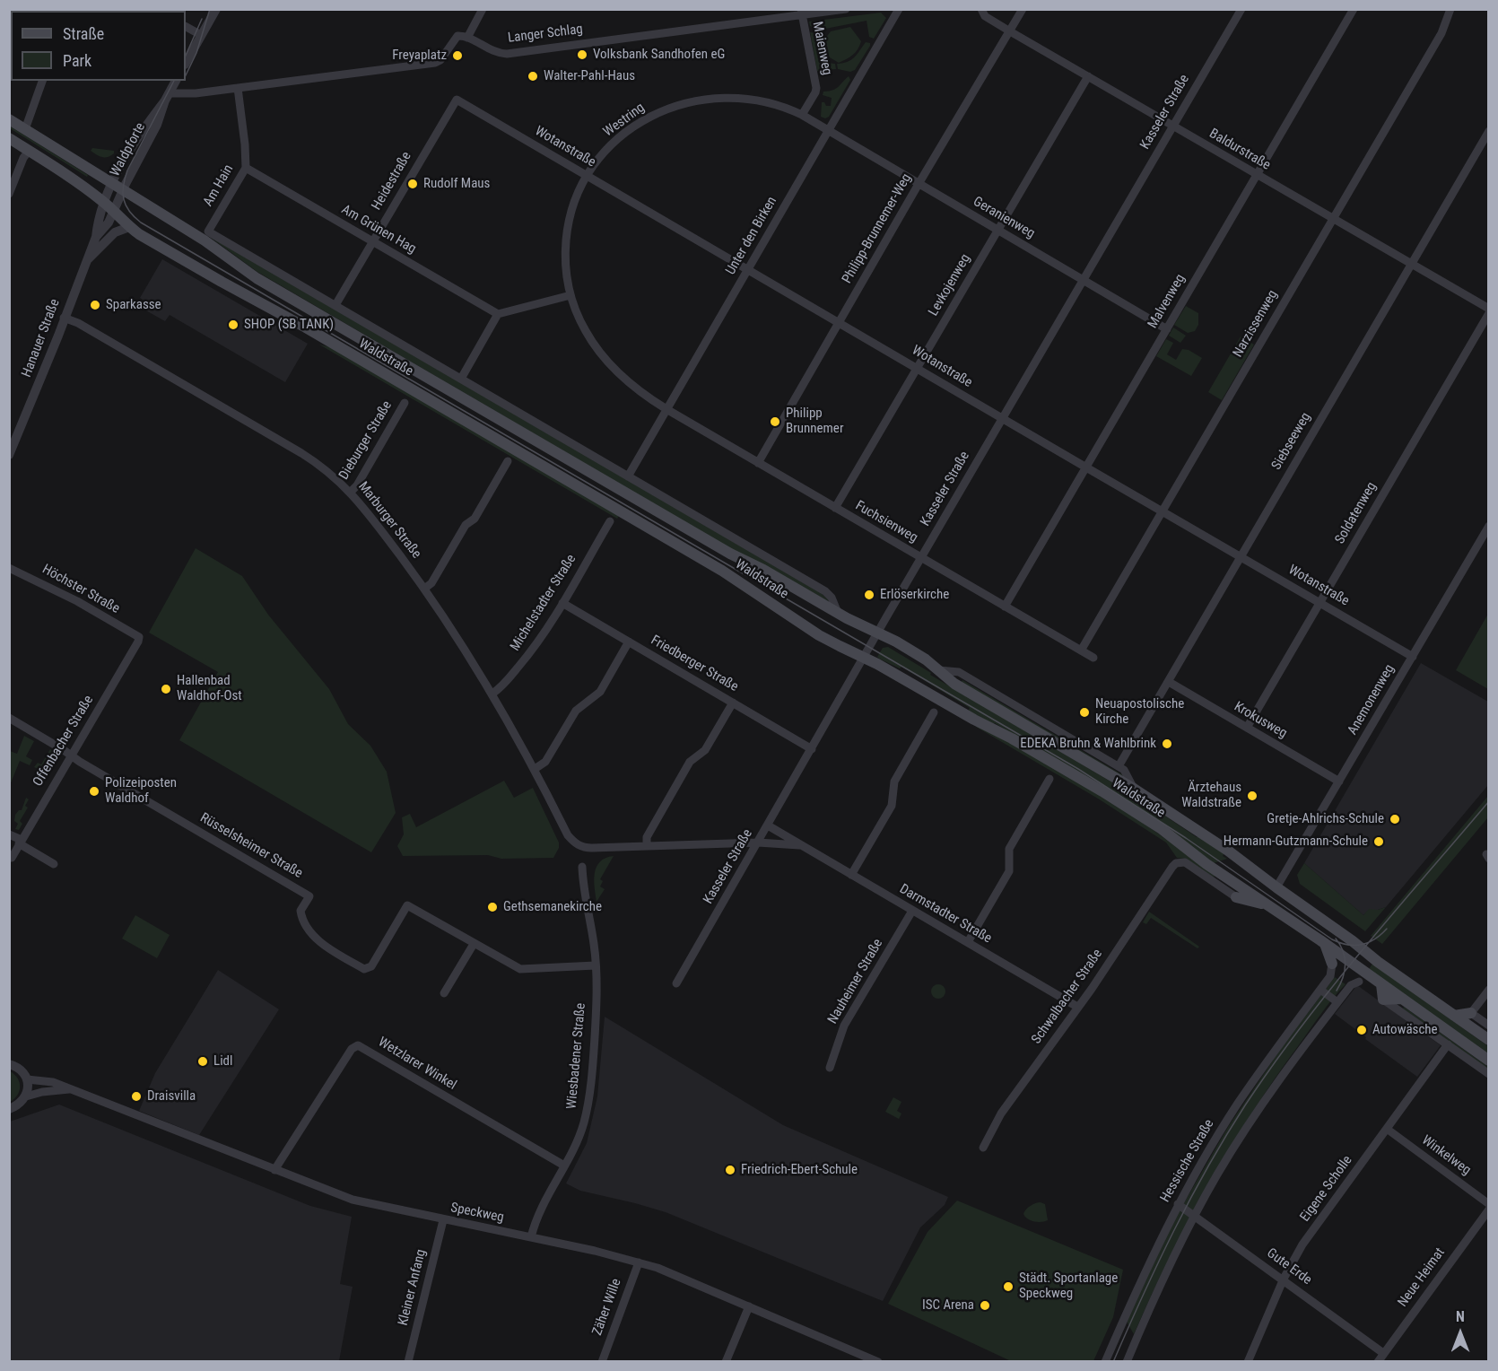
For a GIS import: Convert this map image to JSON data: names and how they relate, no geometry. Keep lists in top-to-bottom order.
{
  "streets": {
    "main road": ["Waldstraße"],
    "street": [
      "Langer Schlag",
      "Maienweg",
      "Kasseler Straße",
      "Westring",
      "Wotanstraße",
      "Waldpforte",
      "Baldurstraße",
      "Heidestraße",
      "Am Hain",
      "Geranienweg",
      "Philipp-Brunnemer-Weg",
      "Am Grünen Hag",
      "Unter den Birken",
      "Levkojenweg",
      "Malvenweg",
      "Narzissenweg",
      "Hanauer Straße",
      "Dieburger Straße",
      "Siebseeweg",
      "Soldatenweg",
      "Marburger Straße",
      "Fuchsienweg",
      "Höchster Straße",
      "Michelstadter Straße",
      "Friedberger Straße",
      "Anemonenweg",
      "Krokusweg",
      "Offenbacher Straße",
      "Rüsselsheimer Straße",
      "Darmstadter Straße",
      "Nauheimer Straße",
      "Schwalbacher Straße",
      "Wiesbadener Straße",
      "Wetzlarer Winkel",
      "Winkelweg",
      "Hessische Straße",
      "Eigene Scholle",
      "Speckweg",
      "Gute Erde",
      "Neue Heimat",
      "Kleiner Anfang",
      "Zäher Wille"
    ]
  },
  "crossings": [
    ["Langer Schlag", "Maienweg"],
    ["Maienweg", "Westring"],
    ["Kasseler Straße", "Wotanstraße"],
    ["Kasseler Straße", "Baldurstraße"],
    ["Kasseler Straße", "Geranienweg"],
    ["Kasseler Straße", "Waldstraße"],
    ["Kasseler Straße", "Fuchsienweg"],
    ["Kasseler Straße", "Friedberger Straße"],
    ["Kasseler Straße", "Darmstadter Straße"],
    ["Westring", "Wotanstraße"],
    ["Westring", "Geranienweg"],
    ["Westring", "Unter den Birken"],
    ["Westring", "Fuchsienweg"],
    ["Wotanstraße", "Heidestraße"],
    ["Wotanstraße", "Philipp-Brunnemer-Weg"],
    ["Wotanstraße", "Unter den Birken"],
    ["Wotanstraße", "Levkojenweg"],
    ["Wotanstraße", "Malvenweg"],
    ["Wotanstraße", "Narzissenweg"],
    ["Wotanstraße", "Siebseeweg"],
    ["Wotanstraße", "Soldatenweg"],
    ["Wotanstraße", "Anemonenweg"],
    ["Waldpforte", "Hanauer Straße"],
    ["Waldpforte", "Waldstraße"],
    ["Baldurstraße", "Philipp-Brunnemer-Weg"],
    ["Baldurstraße", "Levkojenweg"],
    ["Baldurstraße", "Malvenweg"],
    ["Baldurstraße", "Narzissenweg"],
    ["Baldurstraße", "Siebseeweg"],
    ["Heidestraße", "Am Grünen Hag"],
    ["Heidestraße", "Waldstraße"],
    ["Am Hain", "Am Grünen Hag"],
    ["Am Hain", "Waldstraße"],
    ["Geranienweg", "Philipp-Brunnemer-Weg"],
    ["Geranienweg", "Unter den Birken"],
    ["Geranienweg", "Levkojenweg"],
    ["Geranienweg", "Malvenweg"],
    ["Philipp-Brunnemer-Weg", "Fuchsienweg"],
    ["Unter den Birken", "Waldstraße"],
    ["Unter den Birken", "Fuchsienweg"],
    ["Levkojenweg", "Fuchsienweg"],
    ["Malvenweg", "Fuchsienweg"],
    ["Narzissenweg", "Fuchsienweg"],
    ["Hanauer Straße", "Waldstraße"],
    ["Hanauer Straße", "Marburger Straße"],
    ["Waldstraße", "Siebseeweg"],
    ["Waldstraße", "Anemonenweg"],
    ["Dieburger Straße", "Marburger Straße"],
    ["Siebseeweg", "Krokusweg"],
    ["Soldatenweg", "Krokusweg"],
    ["Marburger Straße", "Michelstadter Straße"],
    ["Marburger Straße", "Darmstadter Straße"],
    ["Höchster Straße", "Offenbacher Straße"],
    ["Michelstadter Straße", "Friedberger Straße"],
    ["Anemonenweg", "Krokusweg"],
    ["Offenbacher Straße", "Rüsselsheimer Straße"],
    ["Rüsselsheimer Straße", "Wiesbadener Straße"],
    ["Darmstadter Straße", "Nauheimer Straße"],
    ["Darmstadter Straße", "Schwalbacher Straße"],
    ["Wiesbadener Straße", "Wetzlarer Winkel"],
    ["Wiesbadener Straße", "Speckweg"],
    ["Wetzlarer Winkel", "Speckweg"],
    ["Winkelweg", "Eigene Scholle"],
    ["Hessische Straße", "Gute Erde"],
    ["Eigene Scholle", "Gute Erde"],
    ["Speckweg", "Kleiner Anfang"],
    ["Speckweg", "Zäher Wille"],
    ["Gute Erde", "Neue Heimat"]
  ],
  "places": [
    "Volksbank Sandhofen eG",
    "Freyaplatz",
    "Walter-Pahl-Haus",
    "Rudolf Maus",
    "Sparkasse",
    "SHOP (SB TANK)",
    "Philipp Brunnemer",
    "Erlöserkirche",
    "Hallenbad Waldhof-Ost",
    "Neuapostolische Kirche",
    "EDEKA Bruhn & Wahlbrink",
    "Polizeiposten Waldhof",
    "Ärztehaus Waldstraße",
    "Gretje-Ahlrichs-Schule",
    "Hermann-Gutzmann-Schule",
    "Gethsemanekirche",
    "Autowäsche",
    "Lidl",
    "Draisvilla",
    "Friedrich-Ebert-Schule",
    "Städt. Sportanlage Speckweg",
    "ISC Arena"
  ],
  "legend": ["Straße", "Park"],
  "north": "top"
}
